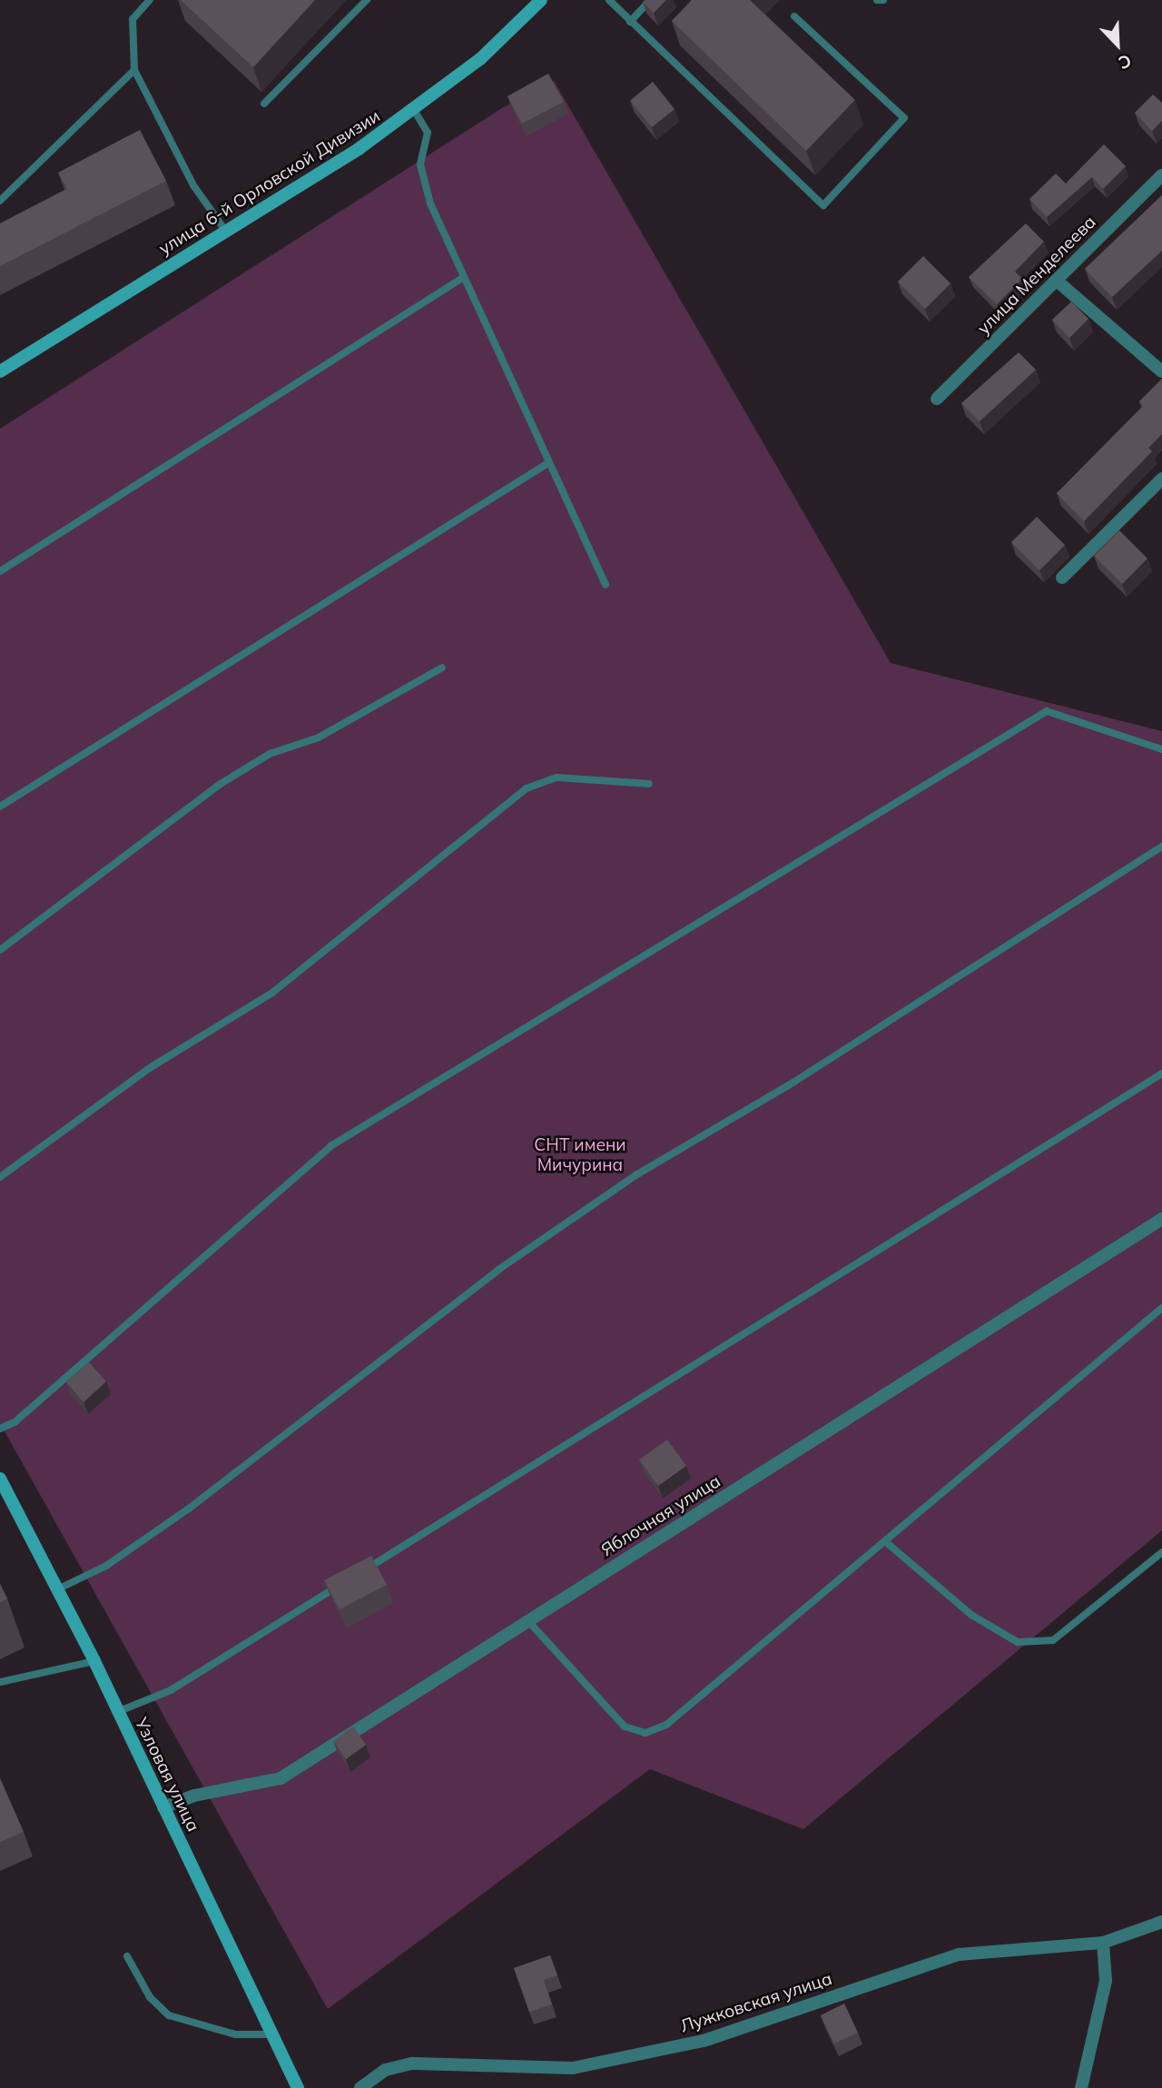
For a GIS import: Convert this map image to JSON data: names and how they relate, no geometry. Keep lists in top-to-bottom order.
{
  "streets": {
    "street": [
      "улица 6-й Орловской Дивизии",
      "улица Менделеева",
      "Яблочная улица",
      "Узловая улица",
      "Лужковская улица"
    ]
  },
  "crossings": [
    ["Яблочная улица", "Узловая улица"]
  ],
  "parks": ["СНТ имени Мичурина"],
  "north": "bottom right"
}
